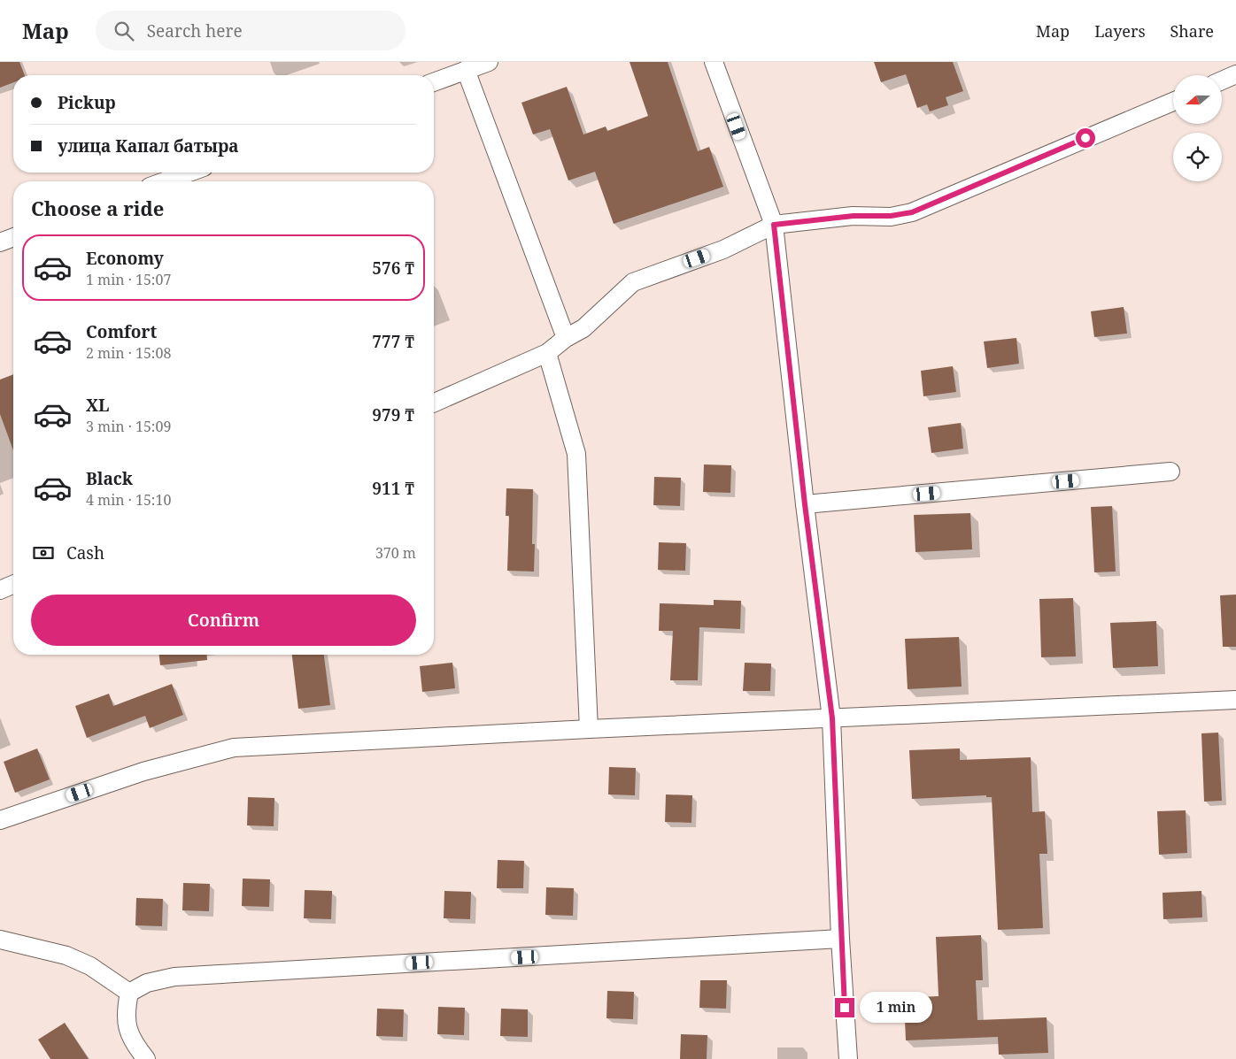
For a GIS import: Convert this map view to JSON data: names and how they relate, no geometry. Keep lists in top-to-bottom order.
{
  "north": "left",
  "page": {
    "header": "Map",
    "search": "Search here",
    "nav": ["Map", "Layers", "Share"],
    "banner": ["Pickup", "улица Капал батыра"],
    "heading": "Choose a ride",
    "list": [
      {
        "name": "Economy",
        "note": "1 min · 15:07",
        "value": "576 ₸"
      },
      {
        "name": "Comfort",
        "note": "2 min · 15:08",
        "value": "777 ₸"
      },
      {
        "name": "XL",
        "note": "3 min · 15:09",
        "value": "979 ₸"
      },
      {
        "name": "Black",
        "note": "4 min · 15:10",
        "value": "911 ₸"
      }
    ],
    "pay": ["Cash", "370 m"],
    "buttons": "Confirm",
    "bubble": "1 min"
  }
}
